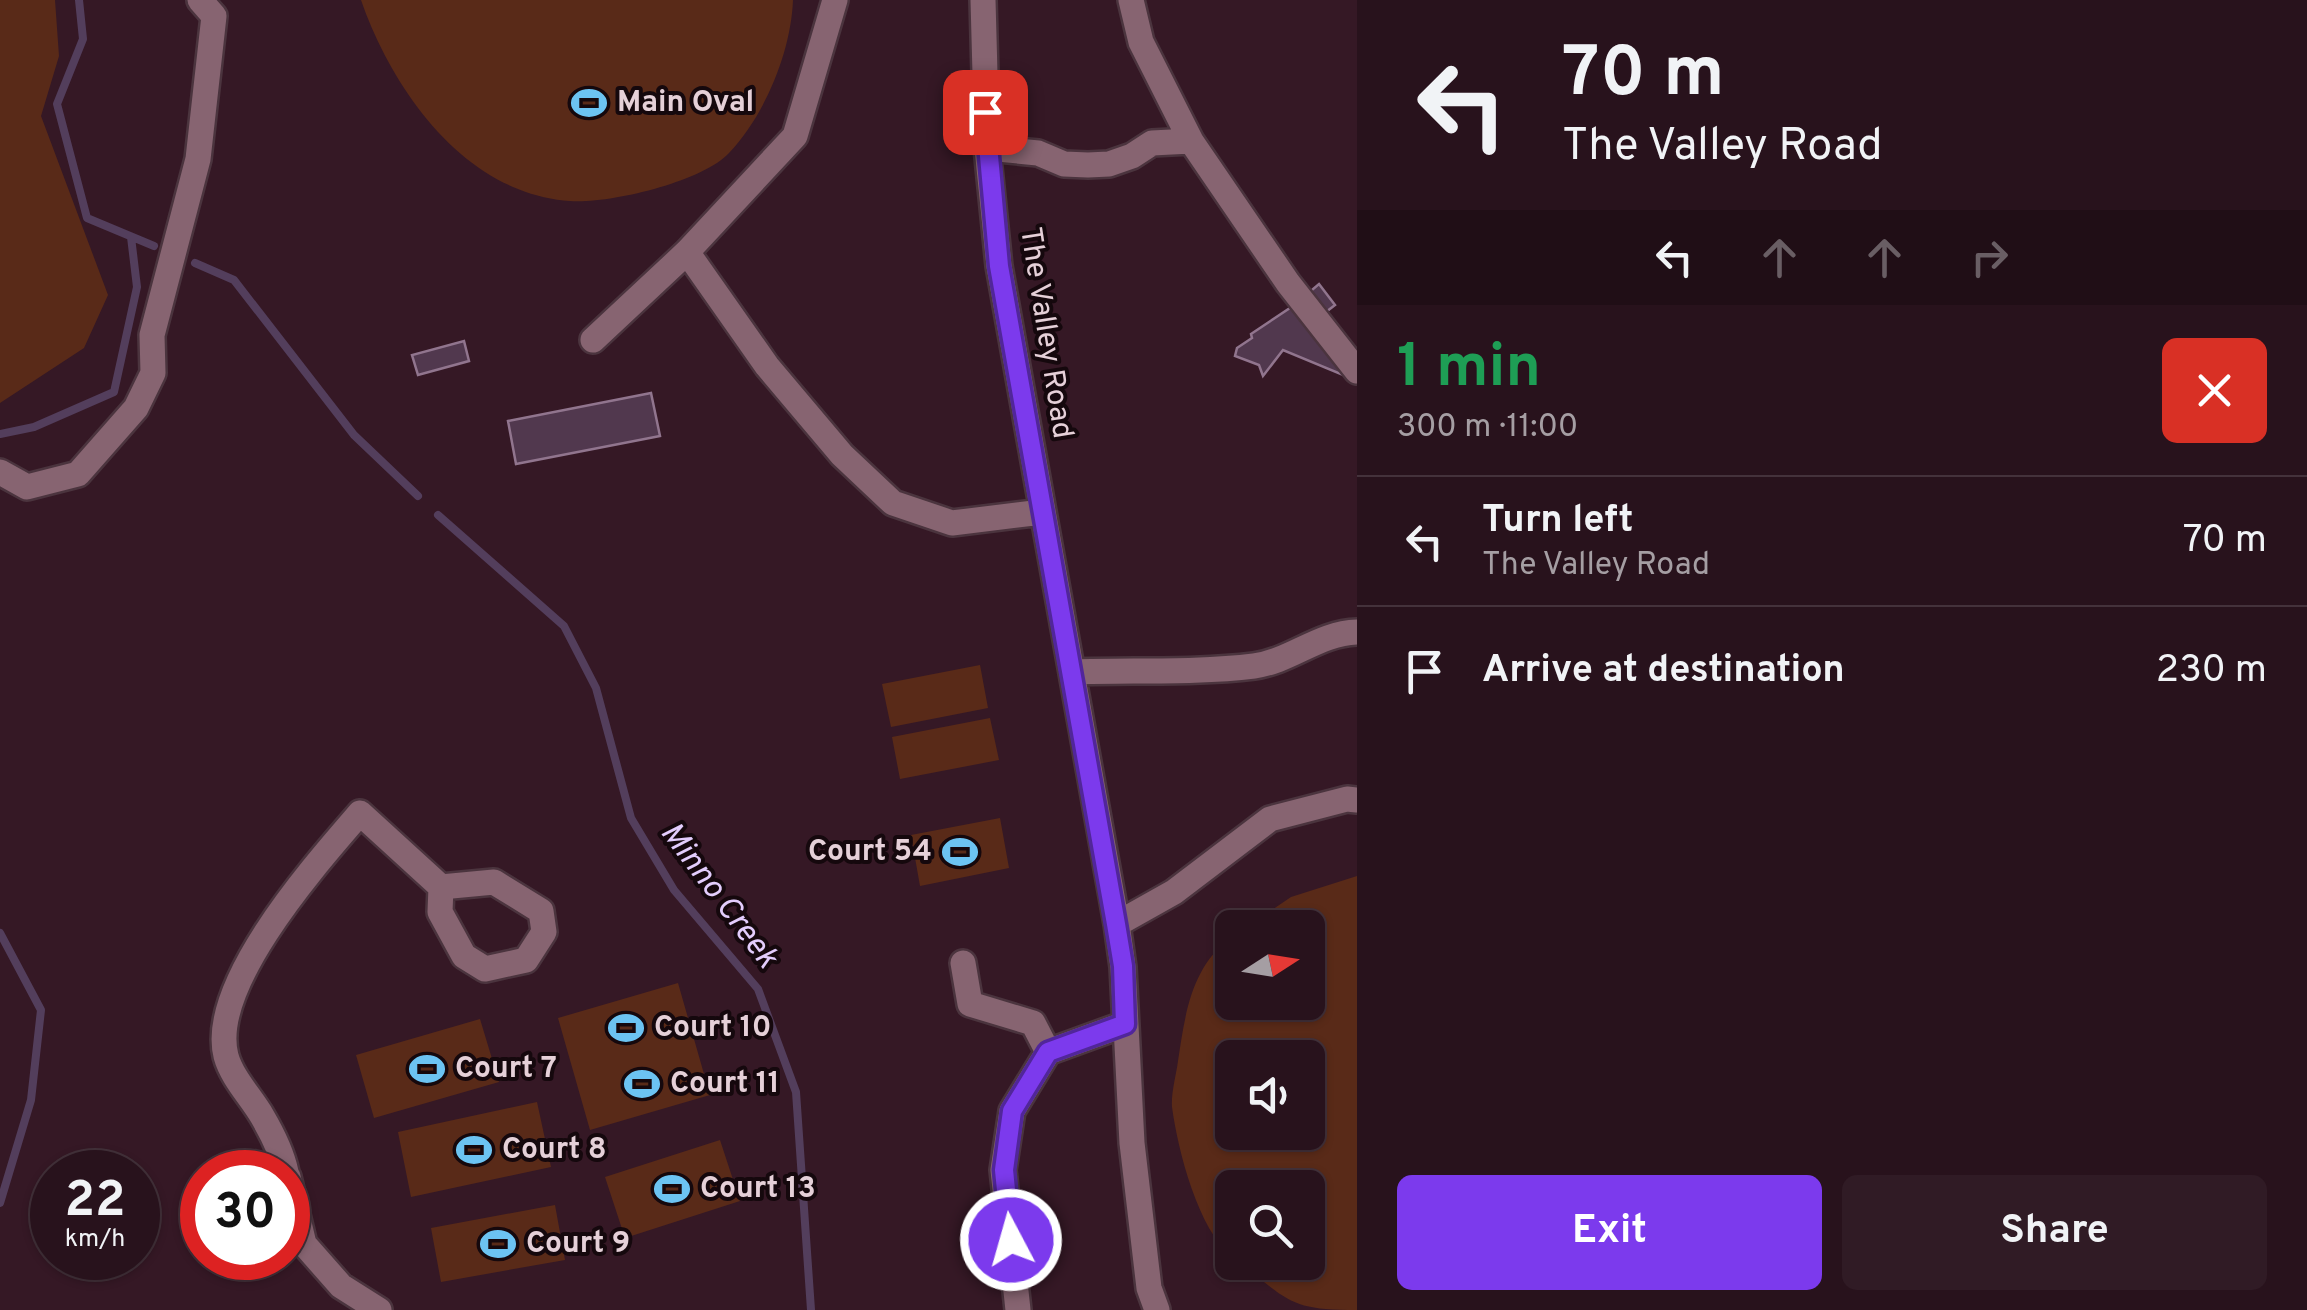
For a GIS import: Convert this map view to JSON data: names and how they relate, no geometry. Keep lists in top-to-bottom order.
{
  "streets": {
    "street": ["The Valley Road"]
  },
  "water": ["Minno Creek"],
  "places": {
    "sports": [
      "Main Oval",
      "Court 54",
      "Court 10",
      "Court 7",
      "Court 11",
      "Court 8",
      "Court 13",
      "Court 9"
    ]
  },
  "north": "right",
  "page": {
    "turn": ["70 m", "The Valley Road"],
    "heading": ["1 min", "300 m · 11:00"],
    "list": [
      {
        "name": "Turn left",
        "note": "The Valley Road",
        "value": "70 m"
      },
      {
        "name": "Arrive at destination",
        "value": "230 m"
      }
    ],
    "speed": "22 km/h",
    "limit": "30",
    "buttons": ["Exit", "Share"]
  }
}
